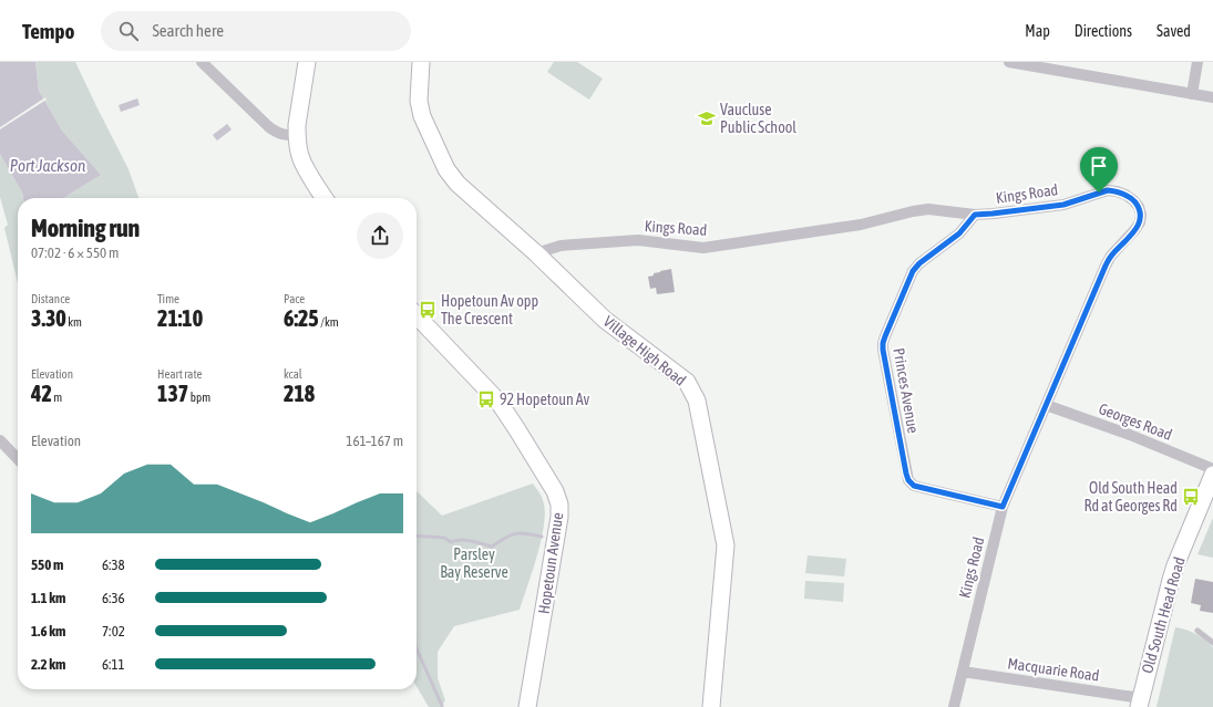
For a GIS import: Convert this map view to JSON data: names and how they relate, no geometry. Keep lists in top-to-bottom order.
{
  "streets": {
    "street": [
      "Kings Road",
      "Village High Road",
      "Princes Avenue",
      "Georges Road",
      "Hopetoun Avenue",
      "Old South Head Road",
      "Macquarie Road"
    ]
  },
  "crossings": [
    ["Kings Road", "Village High Road"],
    ["Kings Road", "Princes Avenue"],
    ["Kings Road", "Georges Road"],
    ["Kings Road", "Macquarie Road"],
    ["Old South Head Road", "Macquarie Road"]
  ],
  "water": ["Port Jackson"],
  "parks": ["Parsley Bay Reserve"],
  "places": {
    "school or university": ["Vaucluse Public School"],
    "bus stop": ["Hopetoun Av opp The Crescent", "92 Hopetoun Av", "Old South Head Rd at Georges Rd"]
  },
  "page": {
    "header": "Tempo",
    "search": "Search here",
    "nav": ["Map", "Directions", "Saved"],
    "heading": ["Morning run", "07:02 · 6 × 550 m"],
    "stats": [
      ["Distance", "3.30 km"],
      ["Time", "21:10"],
      ["Pace", "6:25 /km"],
      ["Elevation", "42 m"],
      ["Heart rate", "137 bpm"],
      ["kcal", "218"]
    ],
    "chart": ["Elevation", "161–167 m"],
    "list": [
      {
        "name": "550 m",
        "note": "6:38"
      },
      {
        "name": "1.1 km",
        "note": "6:36"
      },
      {
        "name": "1.6 km",
        "note": "7:02"
      },
      {
        "name": "2.2 km",
        "note": "6:11"
      }
    ]
  }
}
